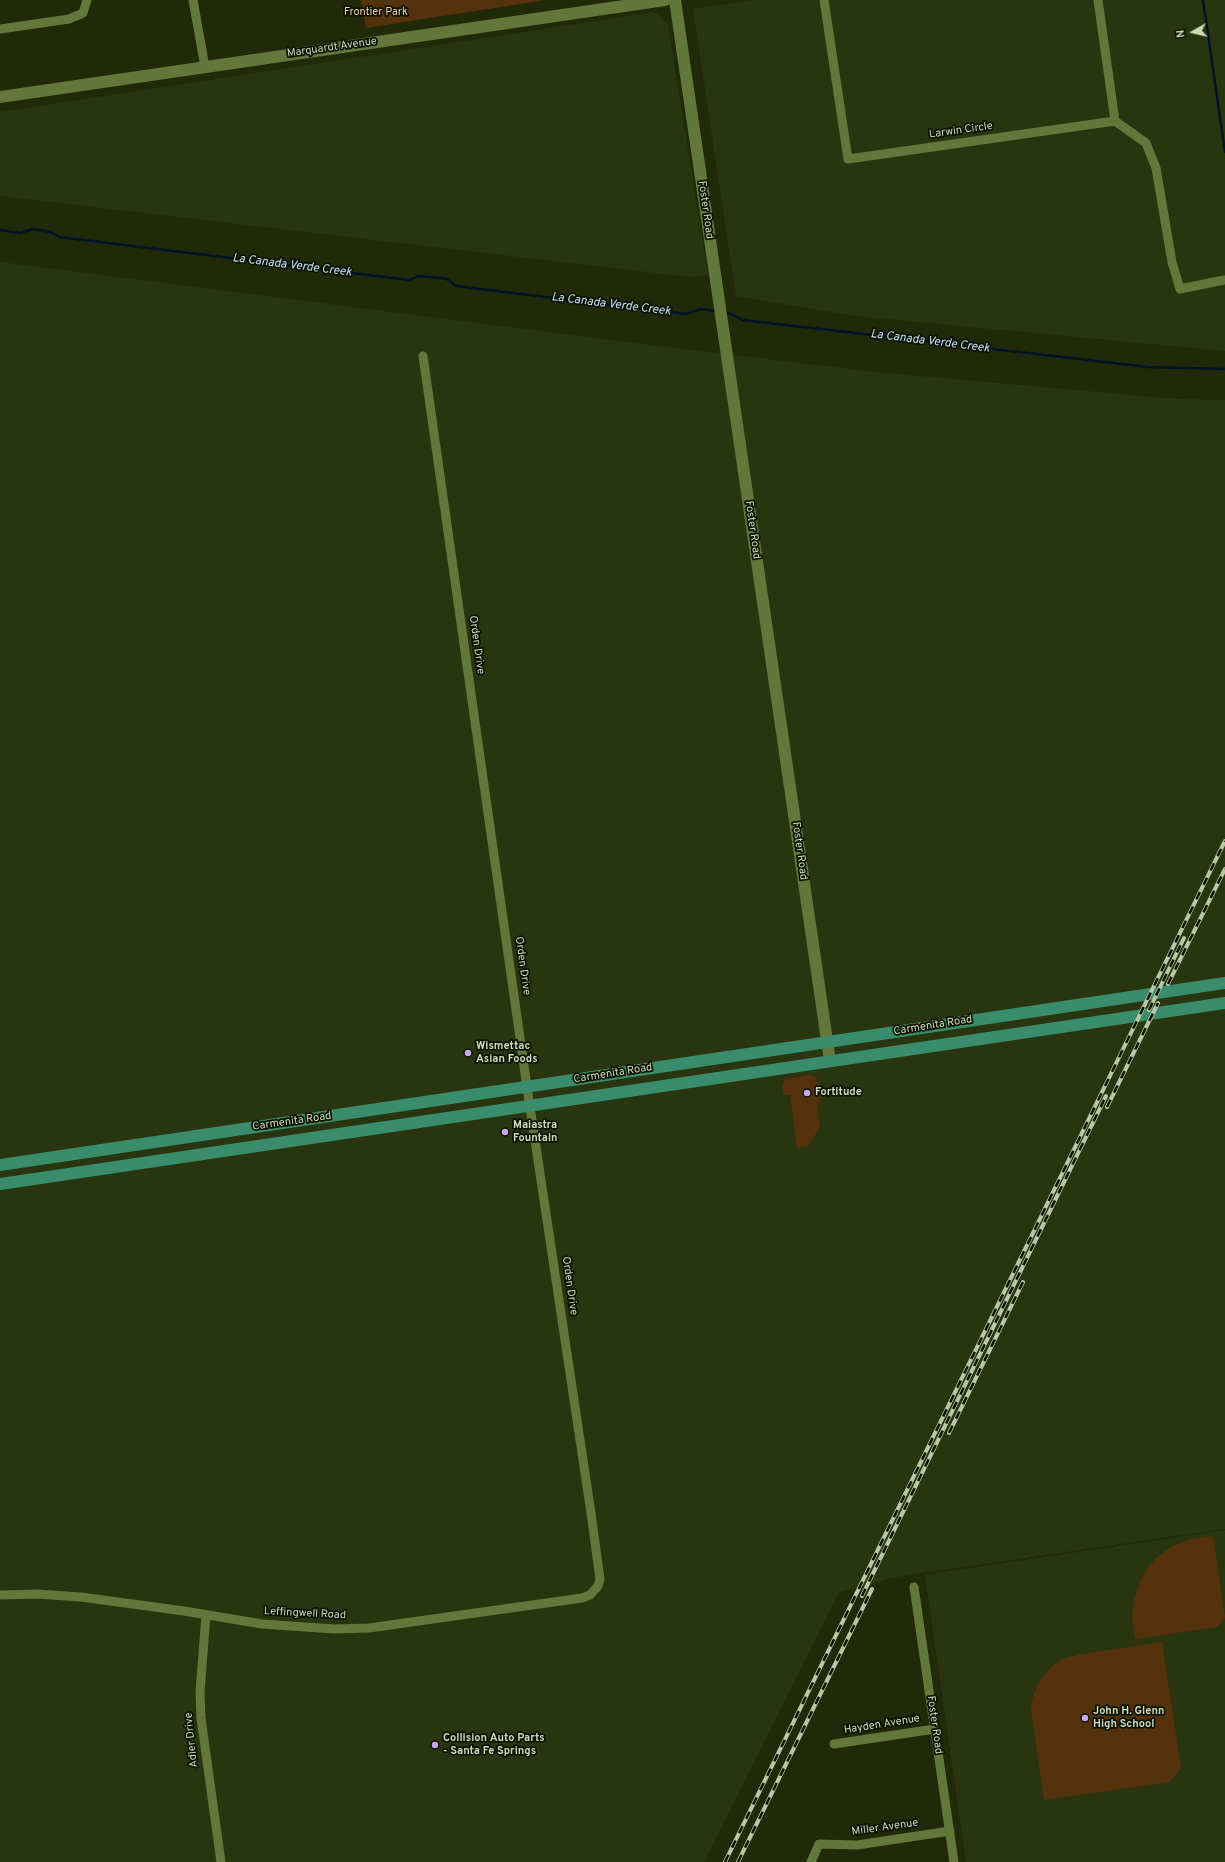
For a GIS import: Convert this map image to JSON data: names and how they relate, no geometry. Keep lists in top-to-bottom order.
{
  "streets": {
    "main road": ["Carmenita Road"],
    "street": [
      "Marquardt Avenue",
      "Larwin Circle",
      "Foster Road",
      "Orden Drive",
      "Leffingwell Road",
      "Hayden Avenue",
      "Adler Drive",
      "Miller Avenue"
    ]
  },
  "crossings": [
    ["Foster Road", "Carmenita Road"],
    ["Foster Road", "Hayden Avenue"],
    ["Foster Road", "Miller Avenue"],
    ["Orden Drive", "Carmenita Road"],
    ["Orden Drive", "Leffingwell Road"],
    ["Leffingwell Road", "Adler Drive"]
  ],
  "water": ["La Canada Verde Creek"],
  "parks": ["Frontier Park"],
  "places": [
    "Wismettac Asian Foods",
    "Fortitude",
    "Maiastra Fountain",
    "John H. Glenn High School",
    "Collision Auto Parts - Santa Fe Springs"
  ],
  "north": "left"
}
